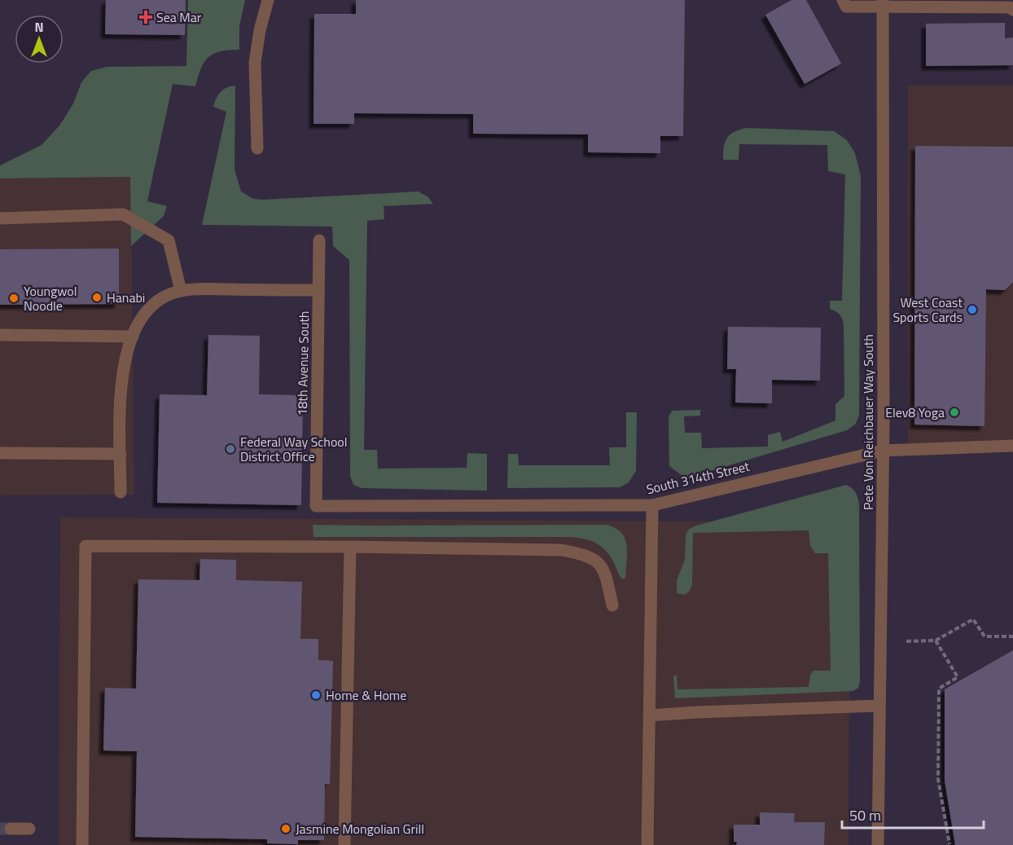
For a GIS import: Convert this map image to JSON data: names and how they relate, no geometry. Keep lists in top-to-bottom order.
{
  "streets": {
    "street": ["18th Avenue South", "Pete Von Reichbauer Way South", "South 314th Street"]
  },
  "crossings": [
    ["18th Avenue South", "South 314th Street"],
    ["Pete Von Reichbauer Way South", "South 314th Street"]
  ],
  "places": {
    "health": ["Sea Mar"],
    "other": [
      "Hanabi",
      "Youngwol Noodle",
      "West Coast Sports Cards",
      "Elev8 Yoga",
      "Federal Way School District Office",
      "Home & Home",
      "Jasmine Mongolian Grill"
    ]
  },
  "scale_bar": "50 m",
  "north": "top"
}
